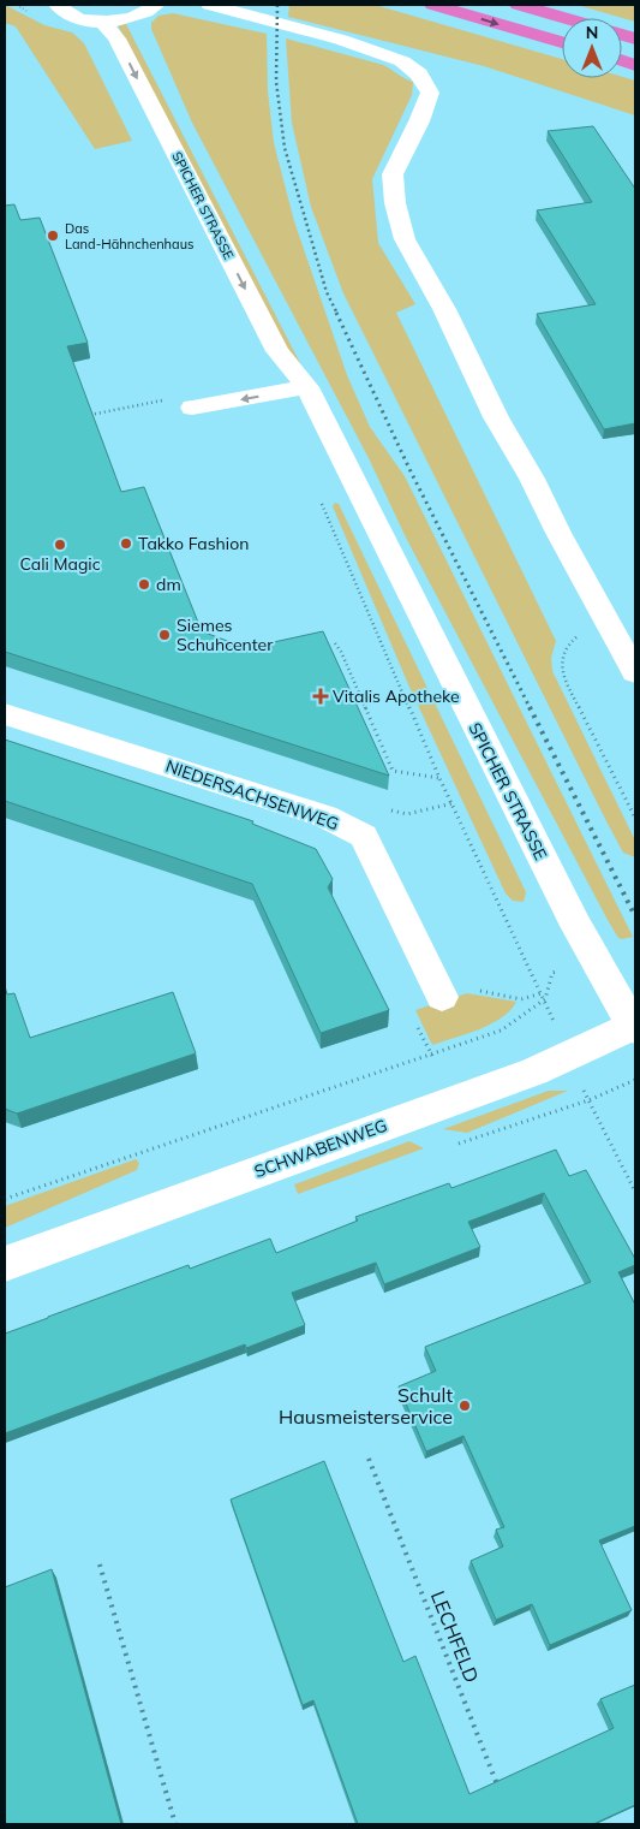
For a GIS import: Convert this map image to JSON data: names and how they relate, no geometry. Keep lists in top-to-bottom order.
{
  "streets": {
    "street": ["SPICHER STRASSE", "NIEDERSACHSENWEG", "SCHWABENWEG"],
    "path": ["LECHFELD"]
  },
  "crossings": [
    ["SPICHER STRASSE", "SCHWABENWEG"]
  ],
  "places": {
    "other": [
      "Das Land-Hähnchenhaus",
      "Takko Fashion",
      "Cali Magic",
      "dm",
      "Siemes Schuhcenter",
      "Schult Hausmeisterservice"
    ],
    "health": ["Vitalis Apotheke"]
  },
  "north": "top"
}
